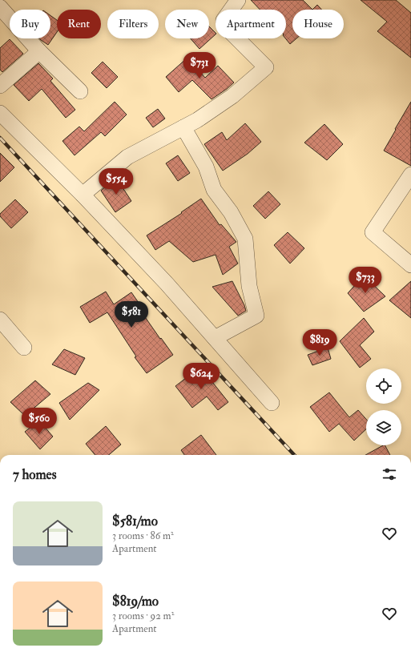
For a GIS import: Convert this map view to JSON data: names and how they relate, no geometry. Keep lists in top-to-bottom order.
{
  "page": {
    "chip": [
      "Buy",
      "Rent",
      "Filters",
      "New",
      "Apartment",
      "House"
    ],
    "price": [
      "$731",
      "$554",
      "$733",
      "$581",
      "$819",
      "$624",
      "$560"
    ],
    "heading": "7 homes",
    "list": [
      {
        "name": "$581/mo",
        "note": "3 rooms · 86 m² · Apartment"
      },
      {
        "name": "$819/mo",
        "note": "3 rooms · 92 m² · Apartment"
      }
    ]
  }
}
